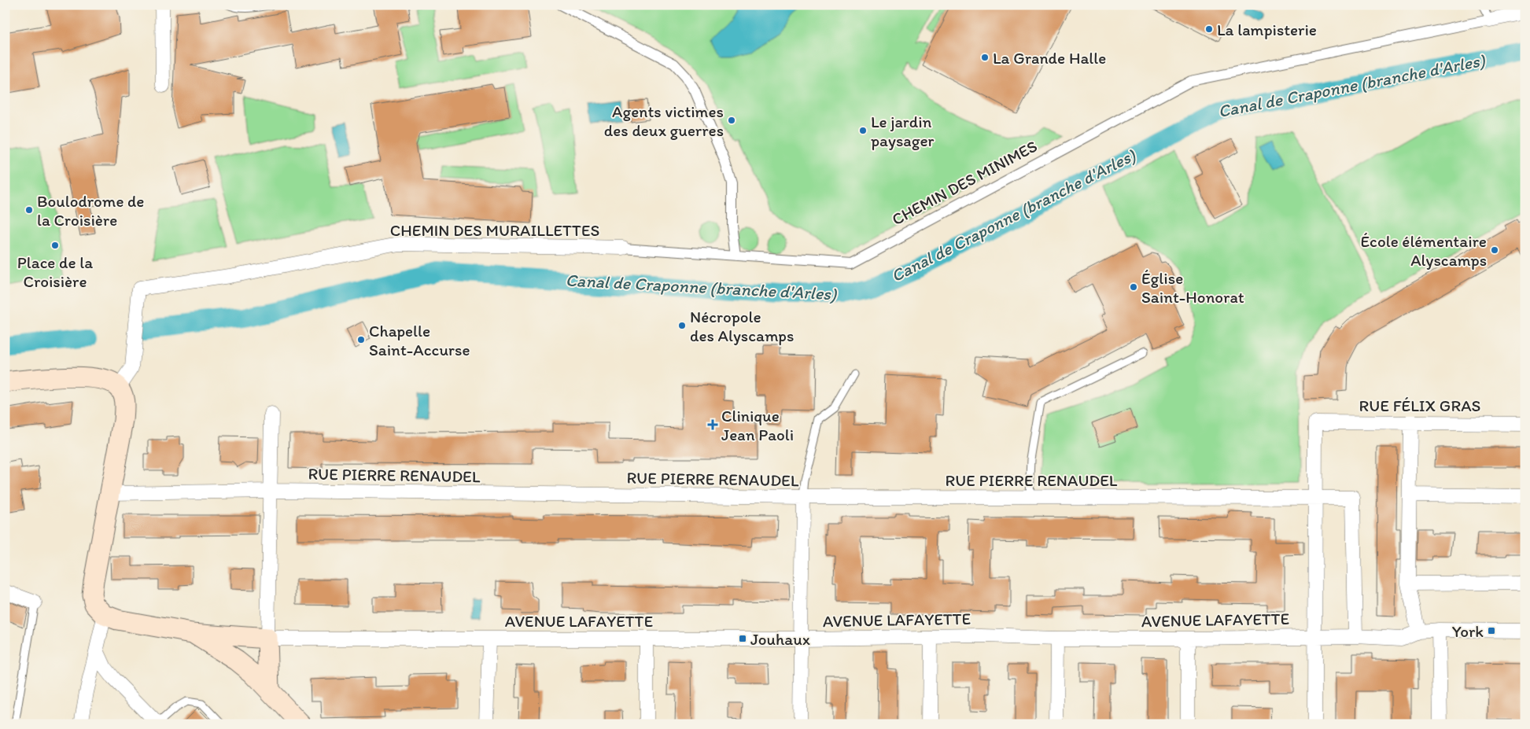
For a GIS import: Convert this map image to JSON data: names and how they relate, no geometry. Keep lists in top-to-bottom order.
{
  "streets": {
    "street": [
      "CHEMIN DES MINIMES",
      "CHEMIN DES MURAILLETTES",
      "RUE FÉLIX GRAS",
      "RUE PIERRE RENAUDEL",
      "AVENUE LAFAYETTE"
    ]
  },
  "crossings": [
    ["CHEMIN DES MINIMES", "CHEMIN DES MURAILLETTES"],
    ["RUE FÉLIX GRAS", "RUE PIERRE RENAUDEL"],
    ["RUE PIERRE RENAUDEL", "AVENUE LAFAYETTE"]
  ],
  "water": ["Canal de Craponne (branche d'Arles)"],
  "places": {
    "other": [
      "La lampisterie",
      "La Grande Halle",
      "Agents victimes des deux guerres",
      "Le jardin paysager",
      "Boulodrome de la Croisière",
      "Place de la Croisière",
      "École élémentaire Alyscamps",
      "Église Saint-Honorat",
      "Nécropole des Alyscamps",
      "Chapelle Saint-Accurse"
    ],
    "health": ["Clinique Jean Paoli"],
    "transit": ["York", "Jouhaux"]
  }
}
